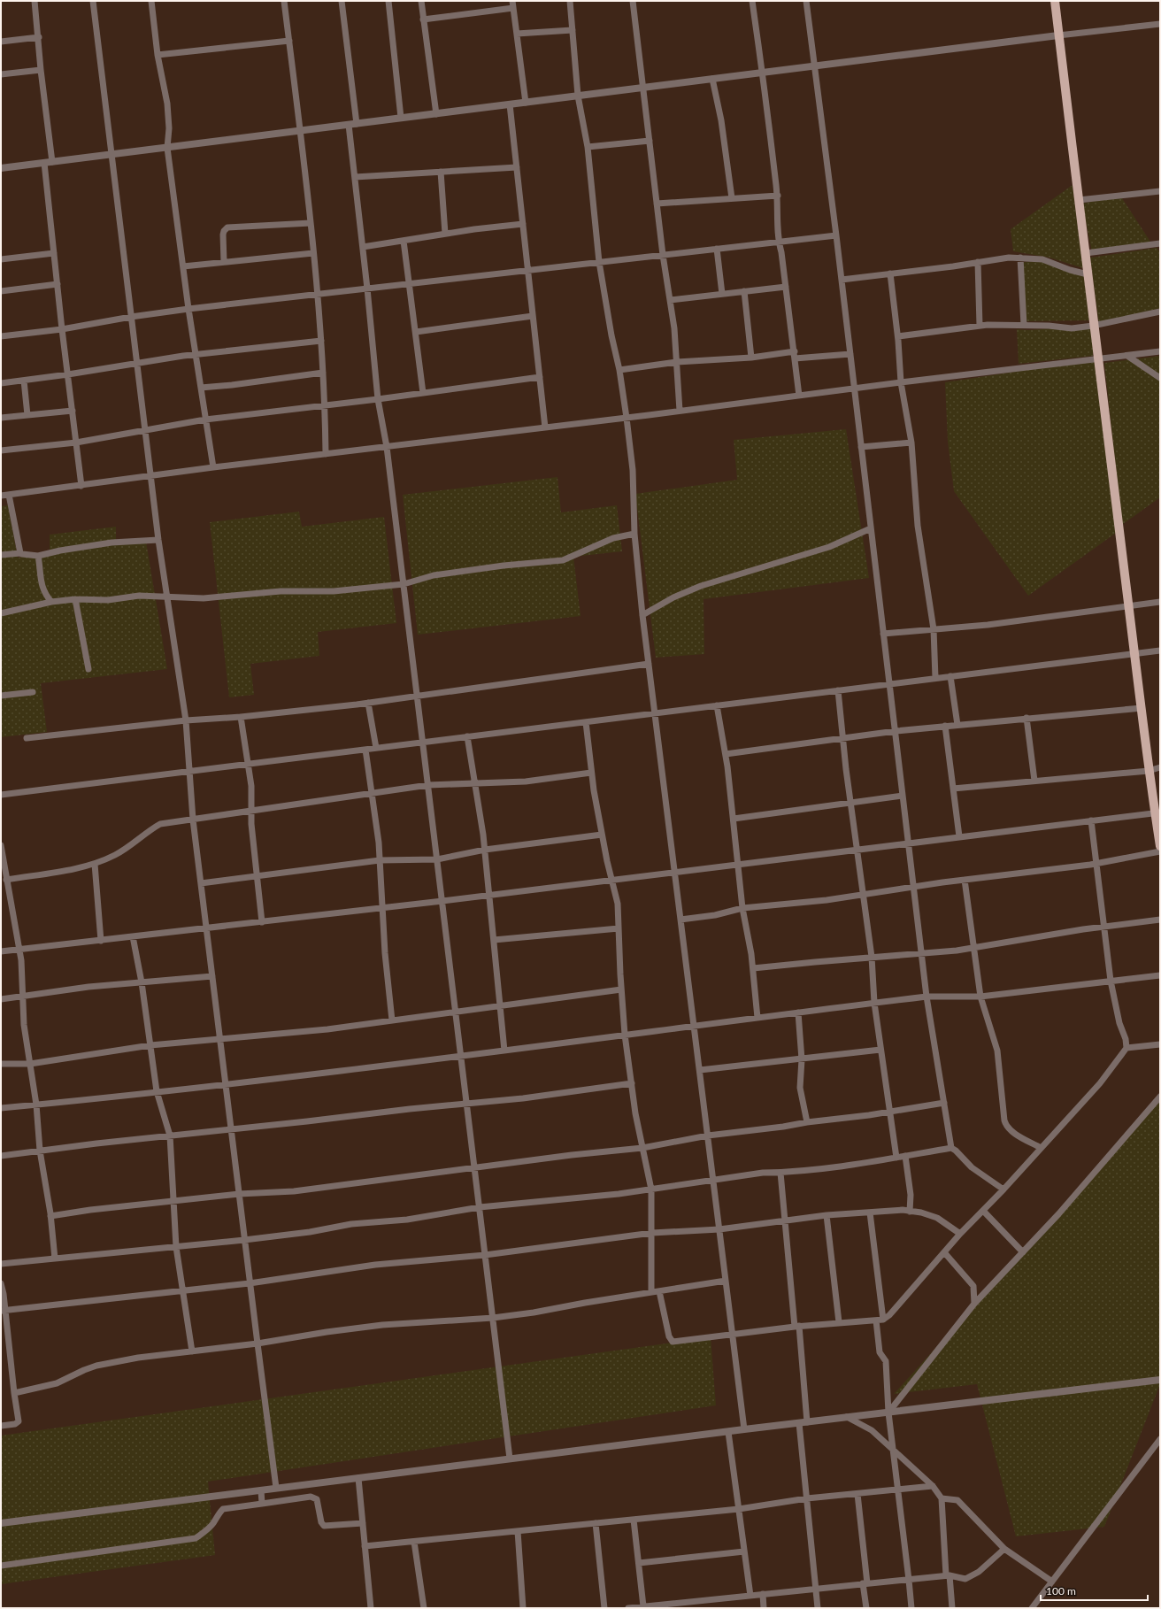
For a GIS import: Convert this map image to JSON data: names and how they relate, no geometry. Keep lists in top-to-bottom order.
{
  "scale_bar": "100 m"
}
